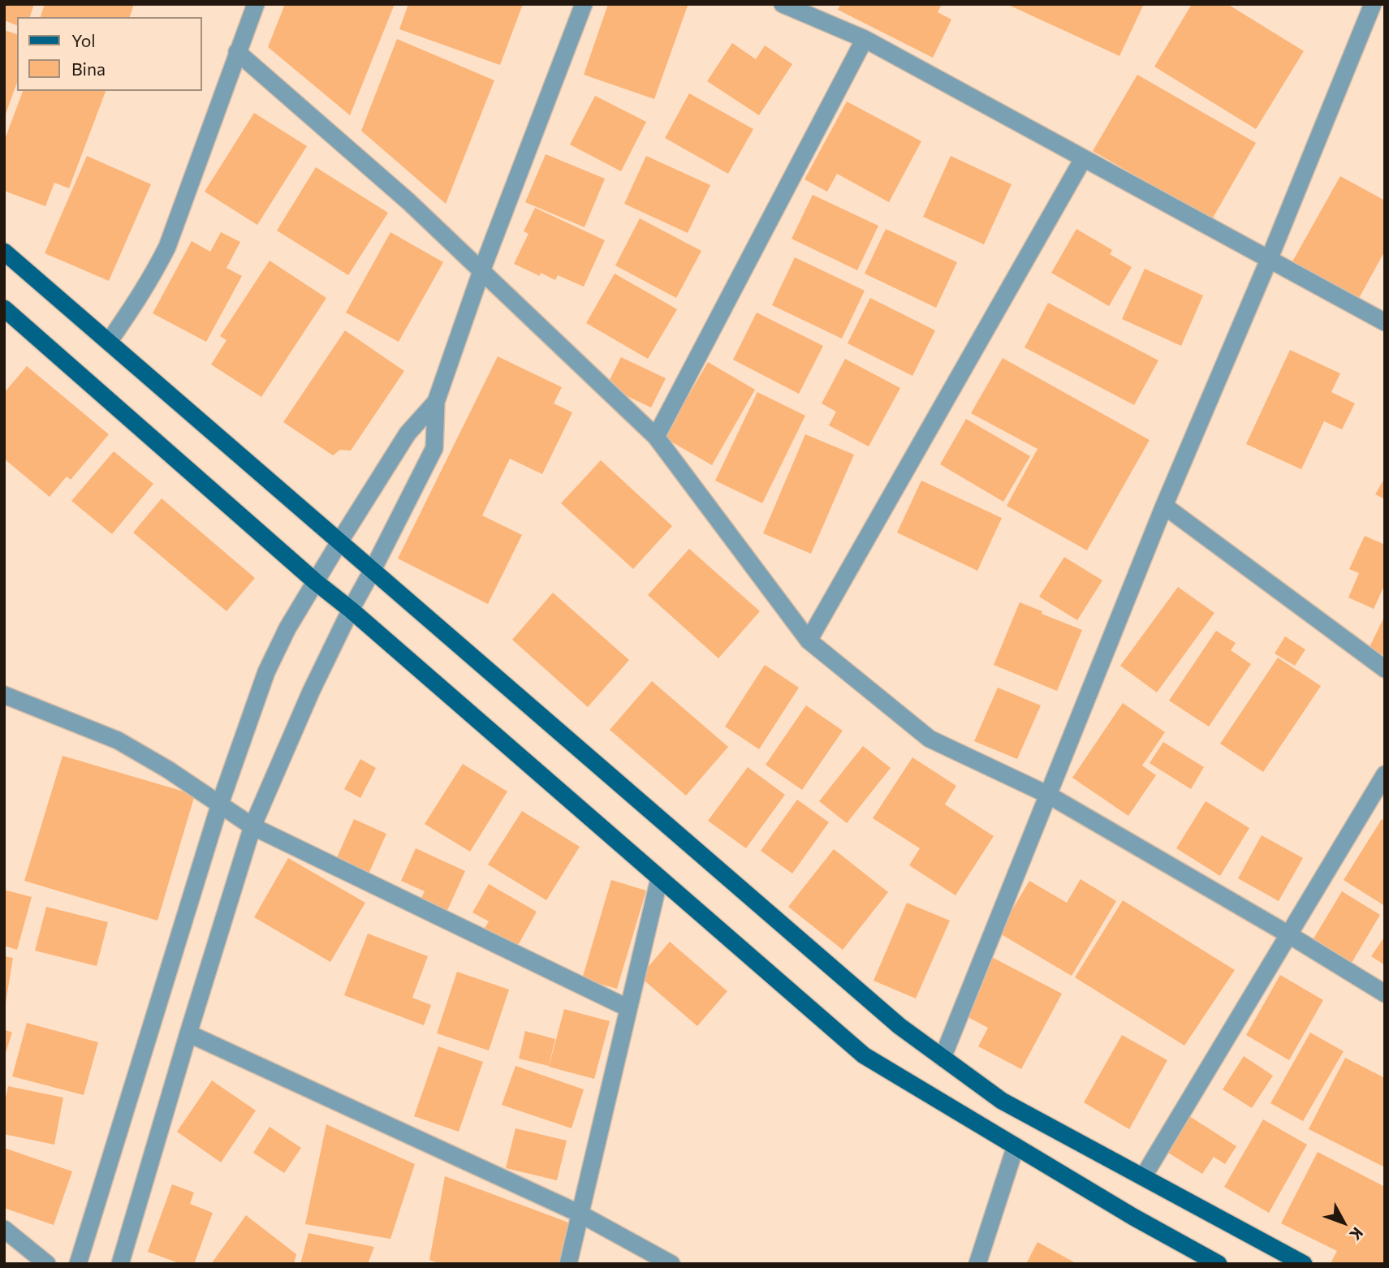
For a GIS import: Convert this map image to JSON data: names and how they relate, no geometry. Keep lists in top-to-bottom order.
{
  "legend": ["Yol", "Bina"],
  "north": "bottom right"
}
